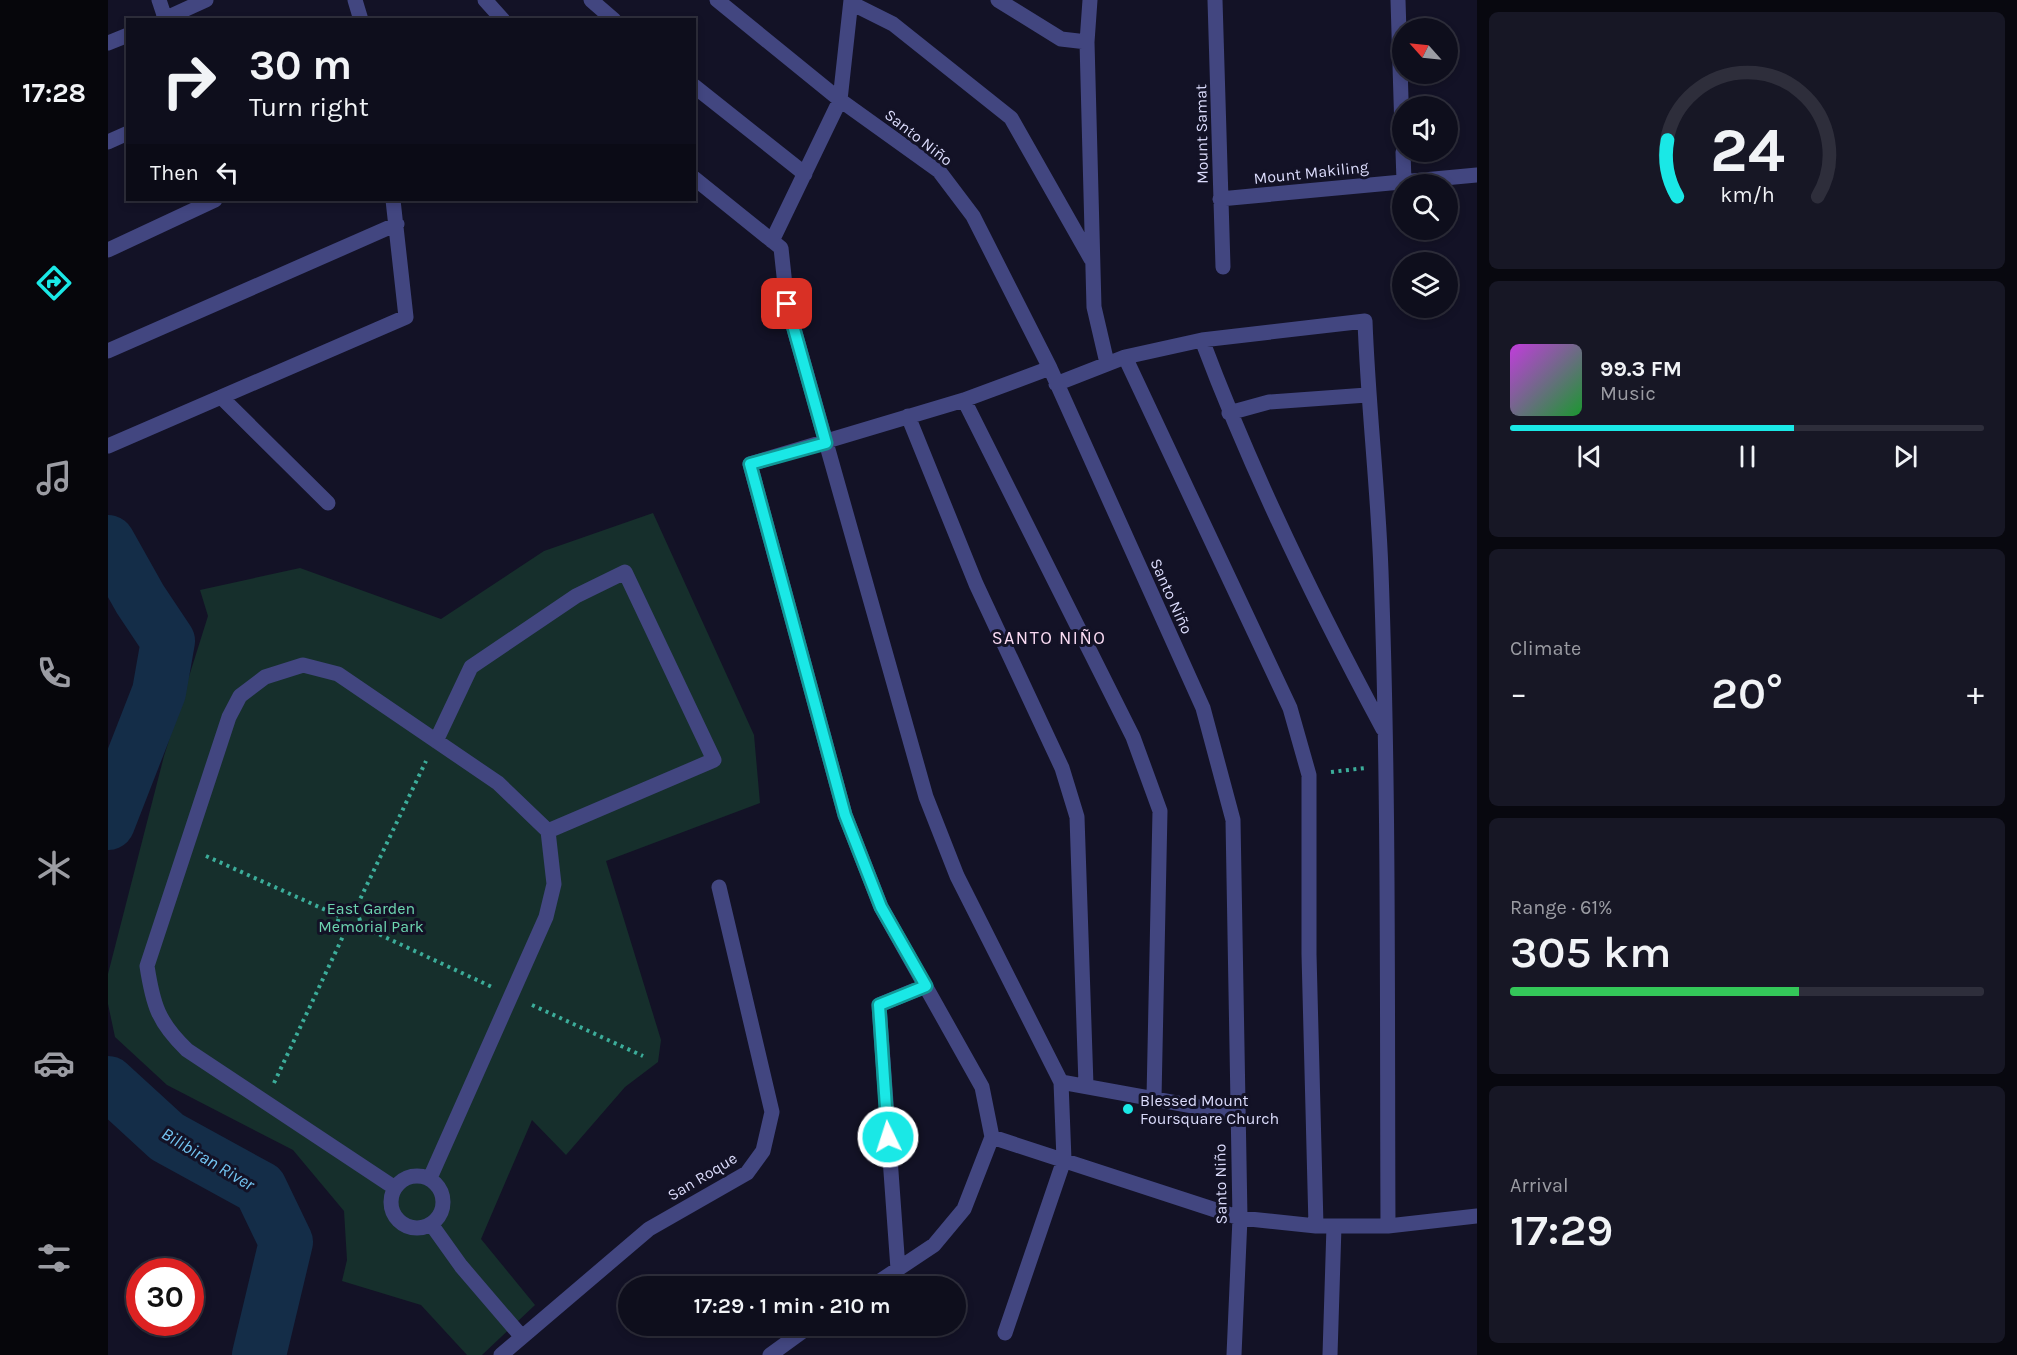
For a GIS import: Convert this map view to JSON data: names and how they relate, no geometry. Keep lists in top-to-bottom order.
{
  "streets": {
    "street": [
      "Mount Samat",
      "Santo Niño",
      "Mount Makiling",
      "San Roque"
    ]
  },
  "crossings": [
    ["Mount Samat", "Mount Makiling"]
  ],
  "districts": ["SANTO NIÑO"],
  "water": ["Bilibiran River"],
  "parks": ["East Garden Memorial Park"],
  "places": ["Blessed Mount Foursquare Church"],
  "north": "top left",
  "page": {
    "tabs": "17:28",
    "turn": ["30 m", "Turn right"],
    "then": "Then",
    "song": ["99.3 FM", "Music"],
    "tile": [
      "Climate",
      ["Range · 61%", "305 km"],
      ["Arrival", "17:29"]
    ],
    "heat": ["−", "20°", "+"],
    "limit": "30",
    "trip": "17:29 · 1 min · 210 m",
    "gauge": ["24", "km/h"]
  }
}
